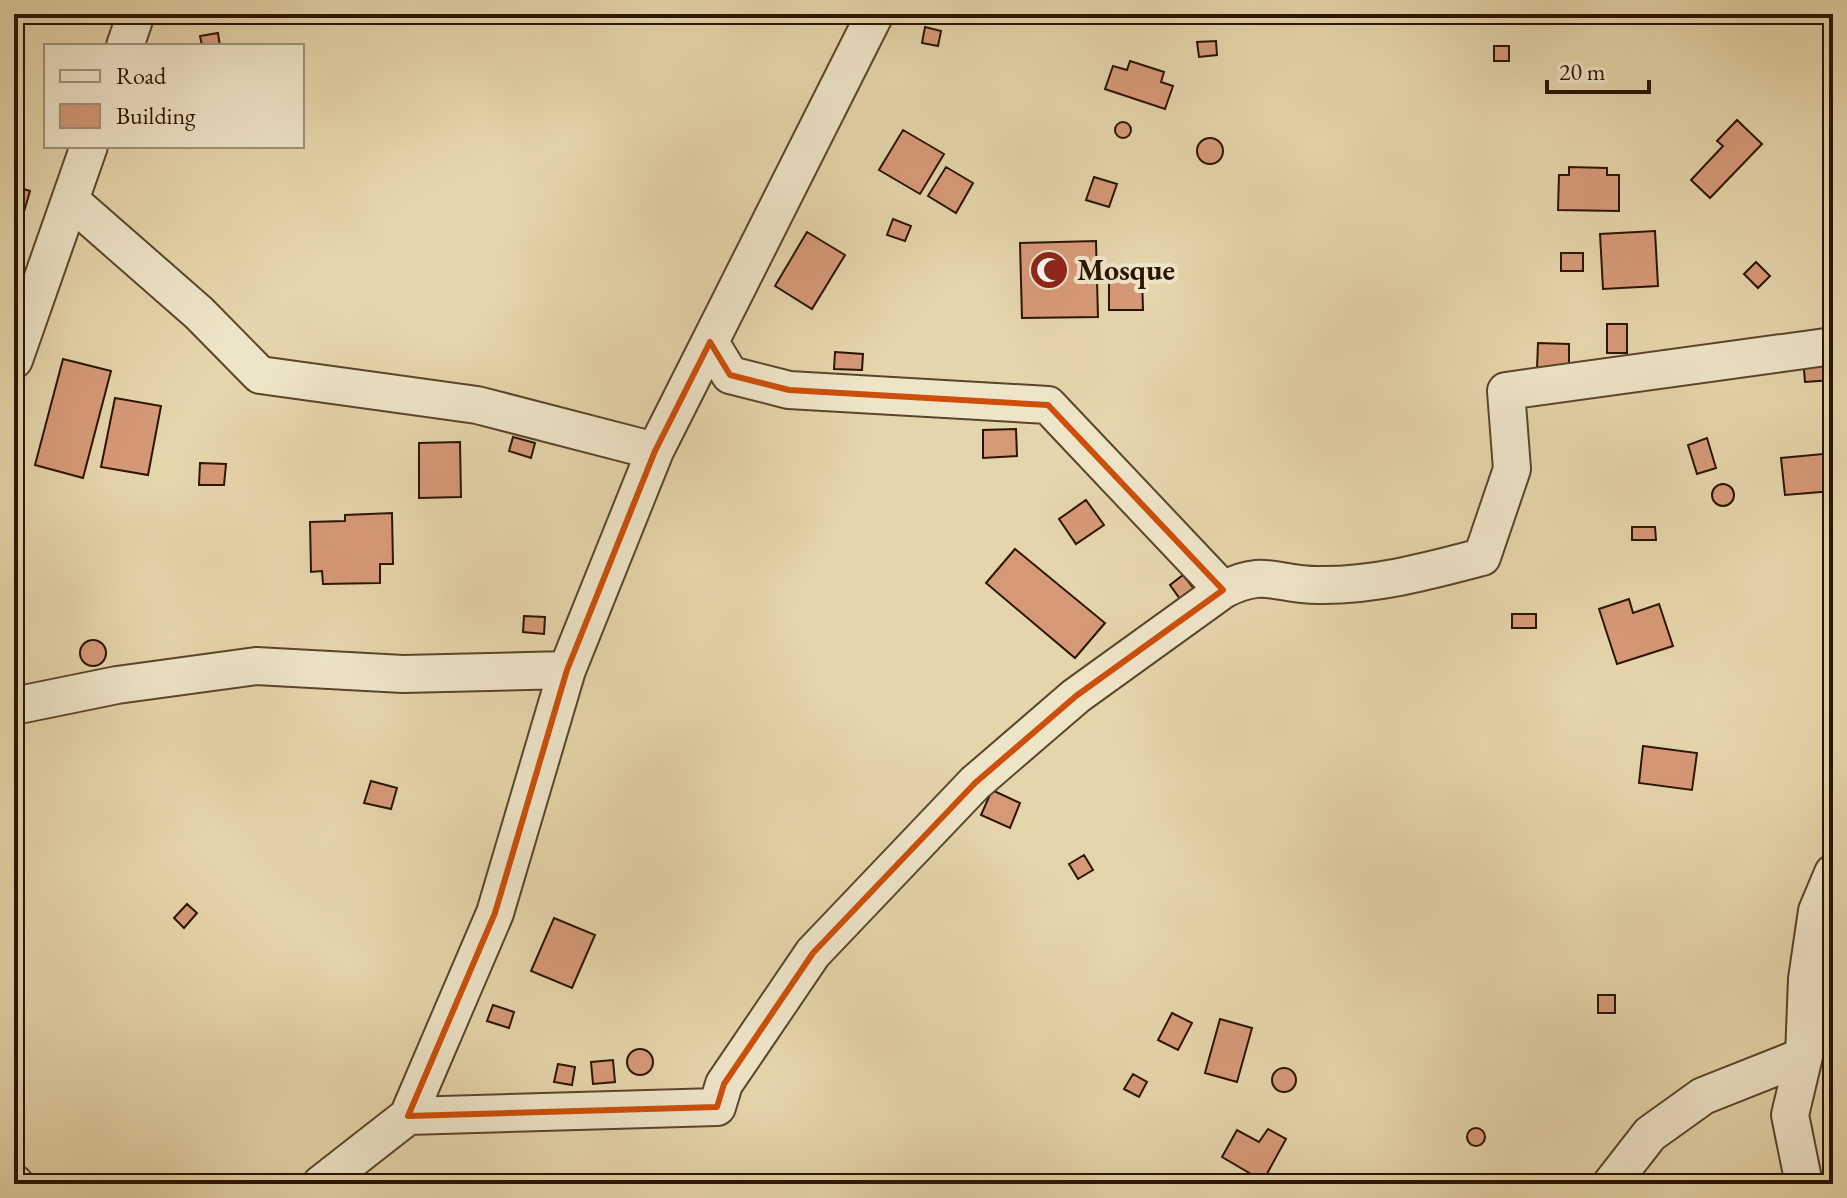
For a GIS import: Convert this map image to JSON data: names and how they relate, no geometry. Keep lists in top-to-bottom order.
{
  "places": {
    "mosque": ["Mosque"]
  },
  "legend": ["Road", "Building"],
  "scale_bar": "20 m"
}
